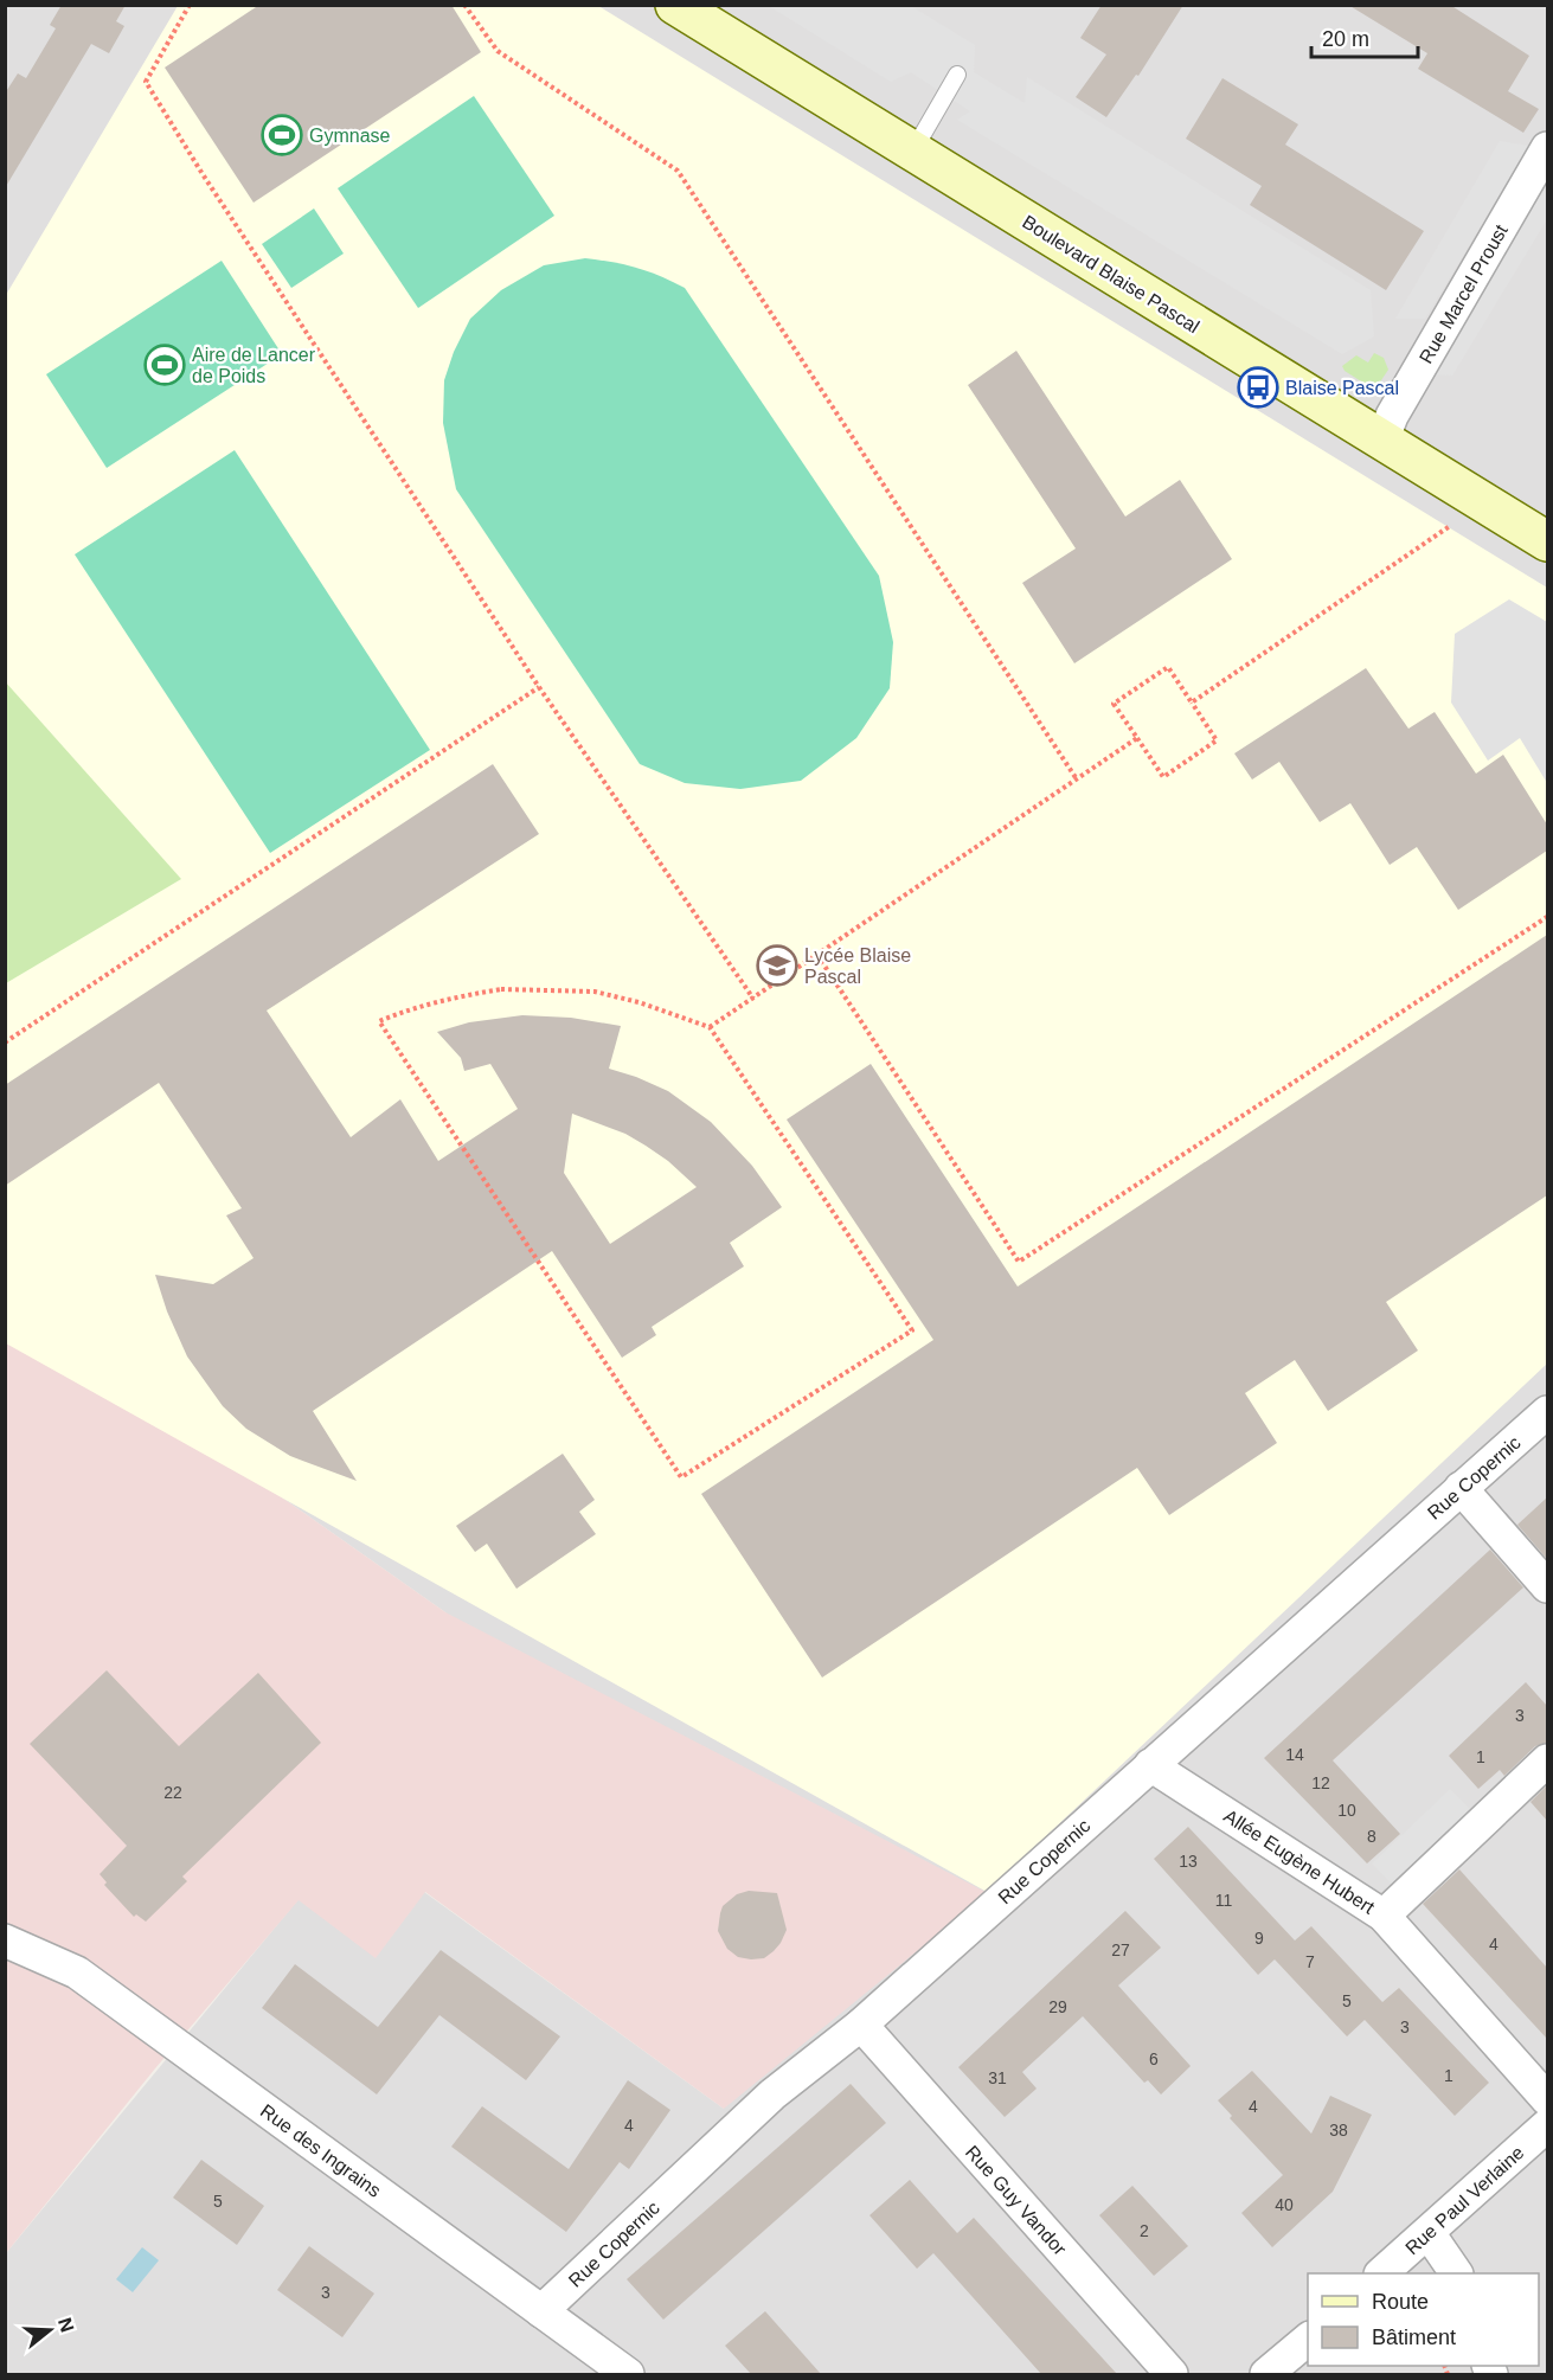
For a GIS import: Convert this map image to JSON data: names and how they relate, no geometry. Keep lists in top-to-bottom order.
{
  "streets": {
    "street": [
      "Boulevard Blaise Pascal",
      "Rue Marcel Proust",
      "Rue Copernic",
      "Allée Eugène Hubert",
      "Rue des Ingrains",
      "Rue Guy Vandor",
      "Rue Paul Verlaine"
    ]
  },
  "crossings": [
    ["Boulevard Blaise Pascal", "Rue Marcel Proust"],
    ["Rue Copernic", "Allée Eugène Hubert"],
    ["Rue Copernic", "Rue des Ingrains"],
    ["Rue Copernic", "Rue Guy Vandor"]
  ],
  "places": {
    "sports": ["Gymnase", "Aire de Lancer de Poids"],
    "bus stop": ["Blaise Pascal"],
    "school or university": ["Lycée Blaise Pascal"]
  },
  "house_numbers": [
    "3",
    "14",
    "1",
    "12",
    "22",
    "10",
    "8",
    "13",
    "11",
    "9",
    "4",
    "27",
    "7",
    "5",
    "29",
    "3",
    "6",
    "1",
    "31",
    "4",
    "4",
    "38",
    "5",
    "40",
    "2",
    "3"
  ],
  "legend": ["Route", "Bâtiment"],
  "scale_bar": "20 m",
  "north": "right"
}
